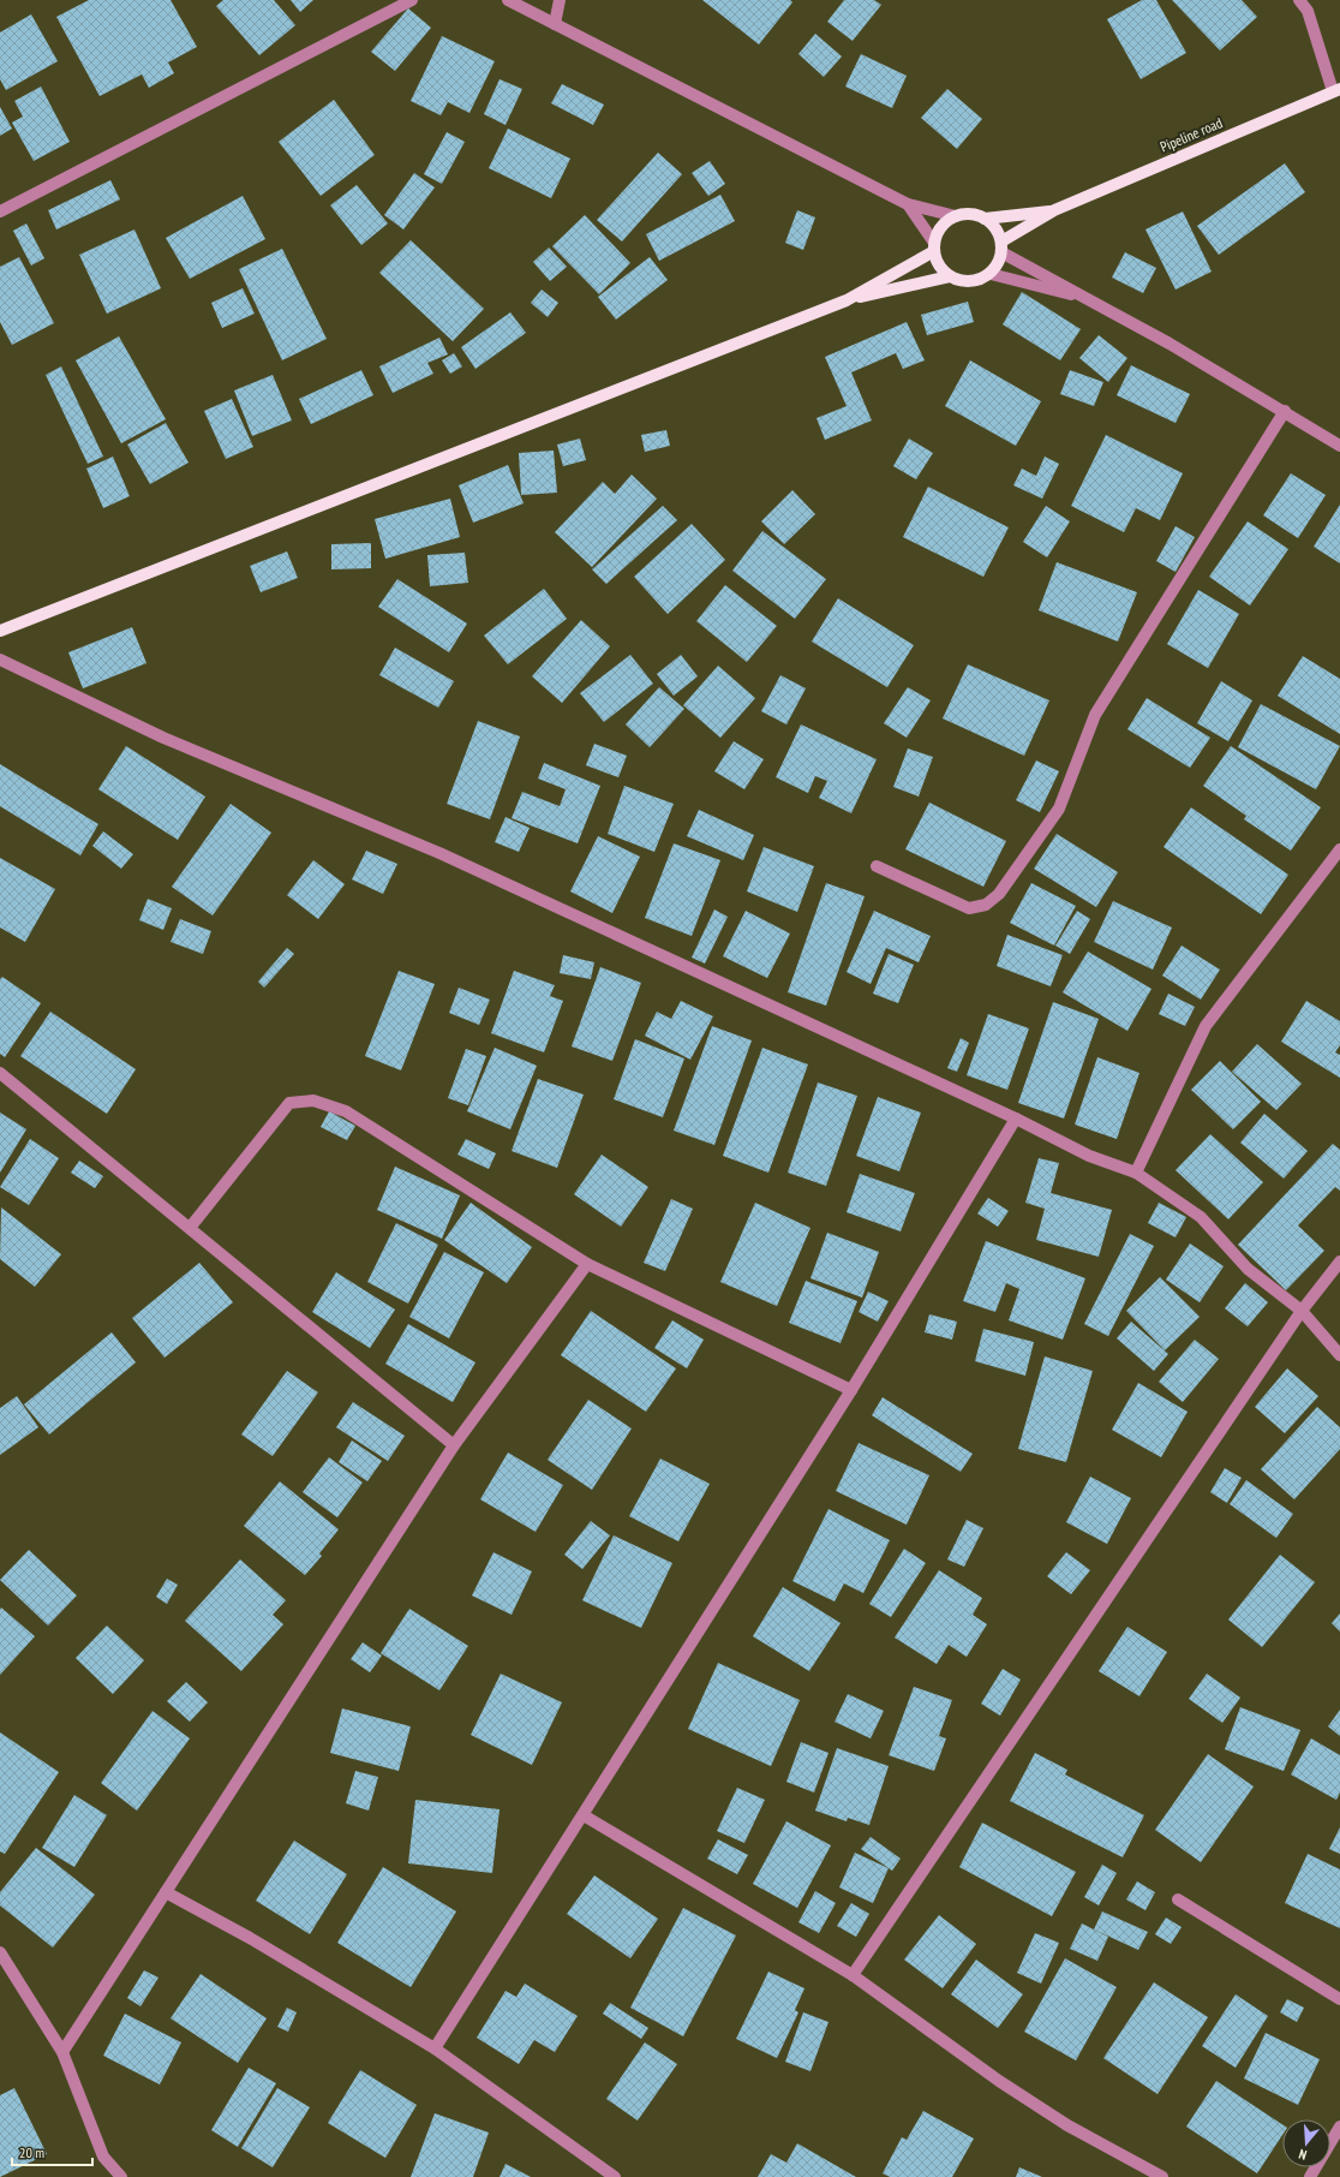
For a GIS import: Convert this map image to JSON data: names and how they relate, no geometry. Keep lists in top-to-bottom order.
{
  "streets": {
    "main road": ["Pipeline road"]
  },
  "scale_bar": "20 m",
  "north": "bottom"
}
